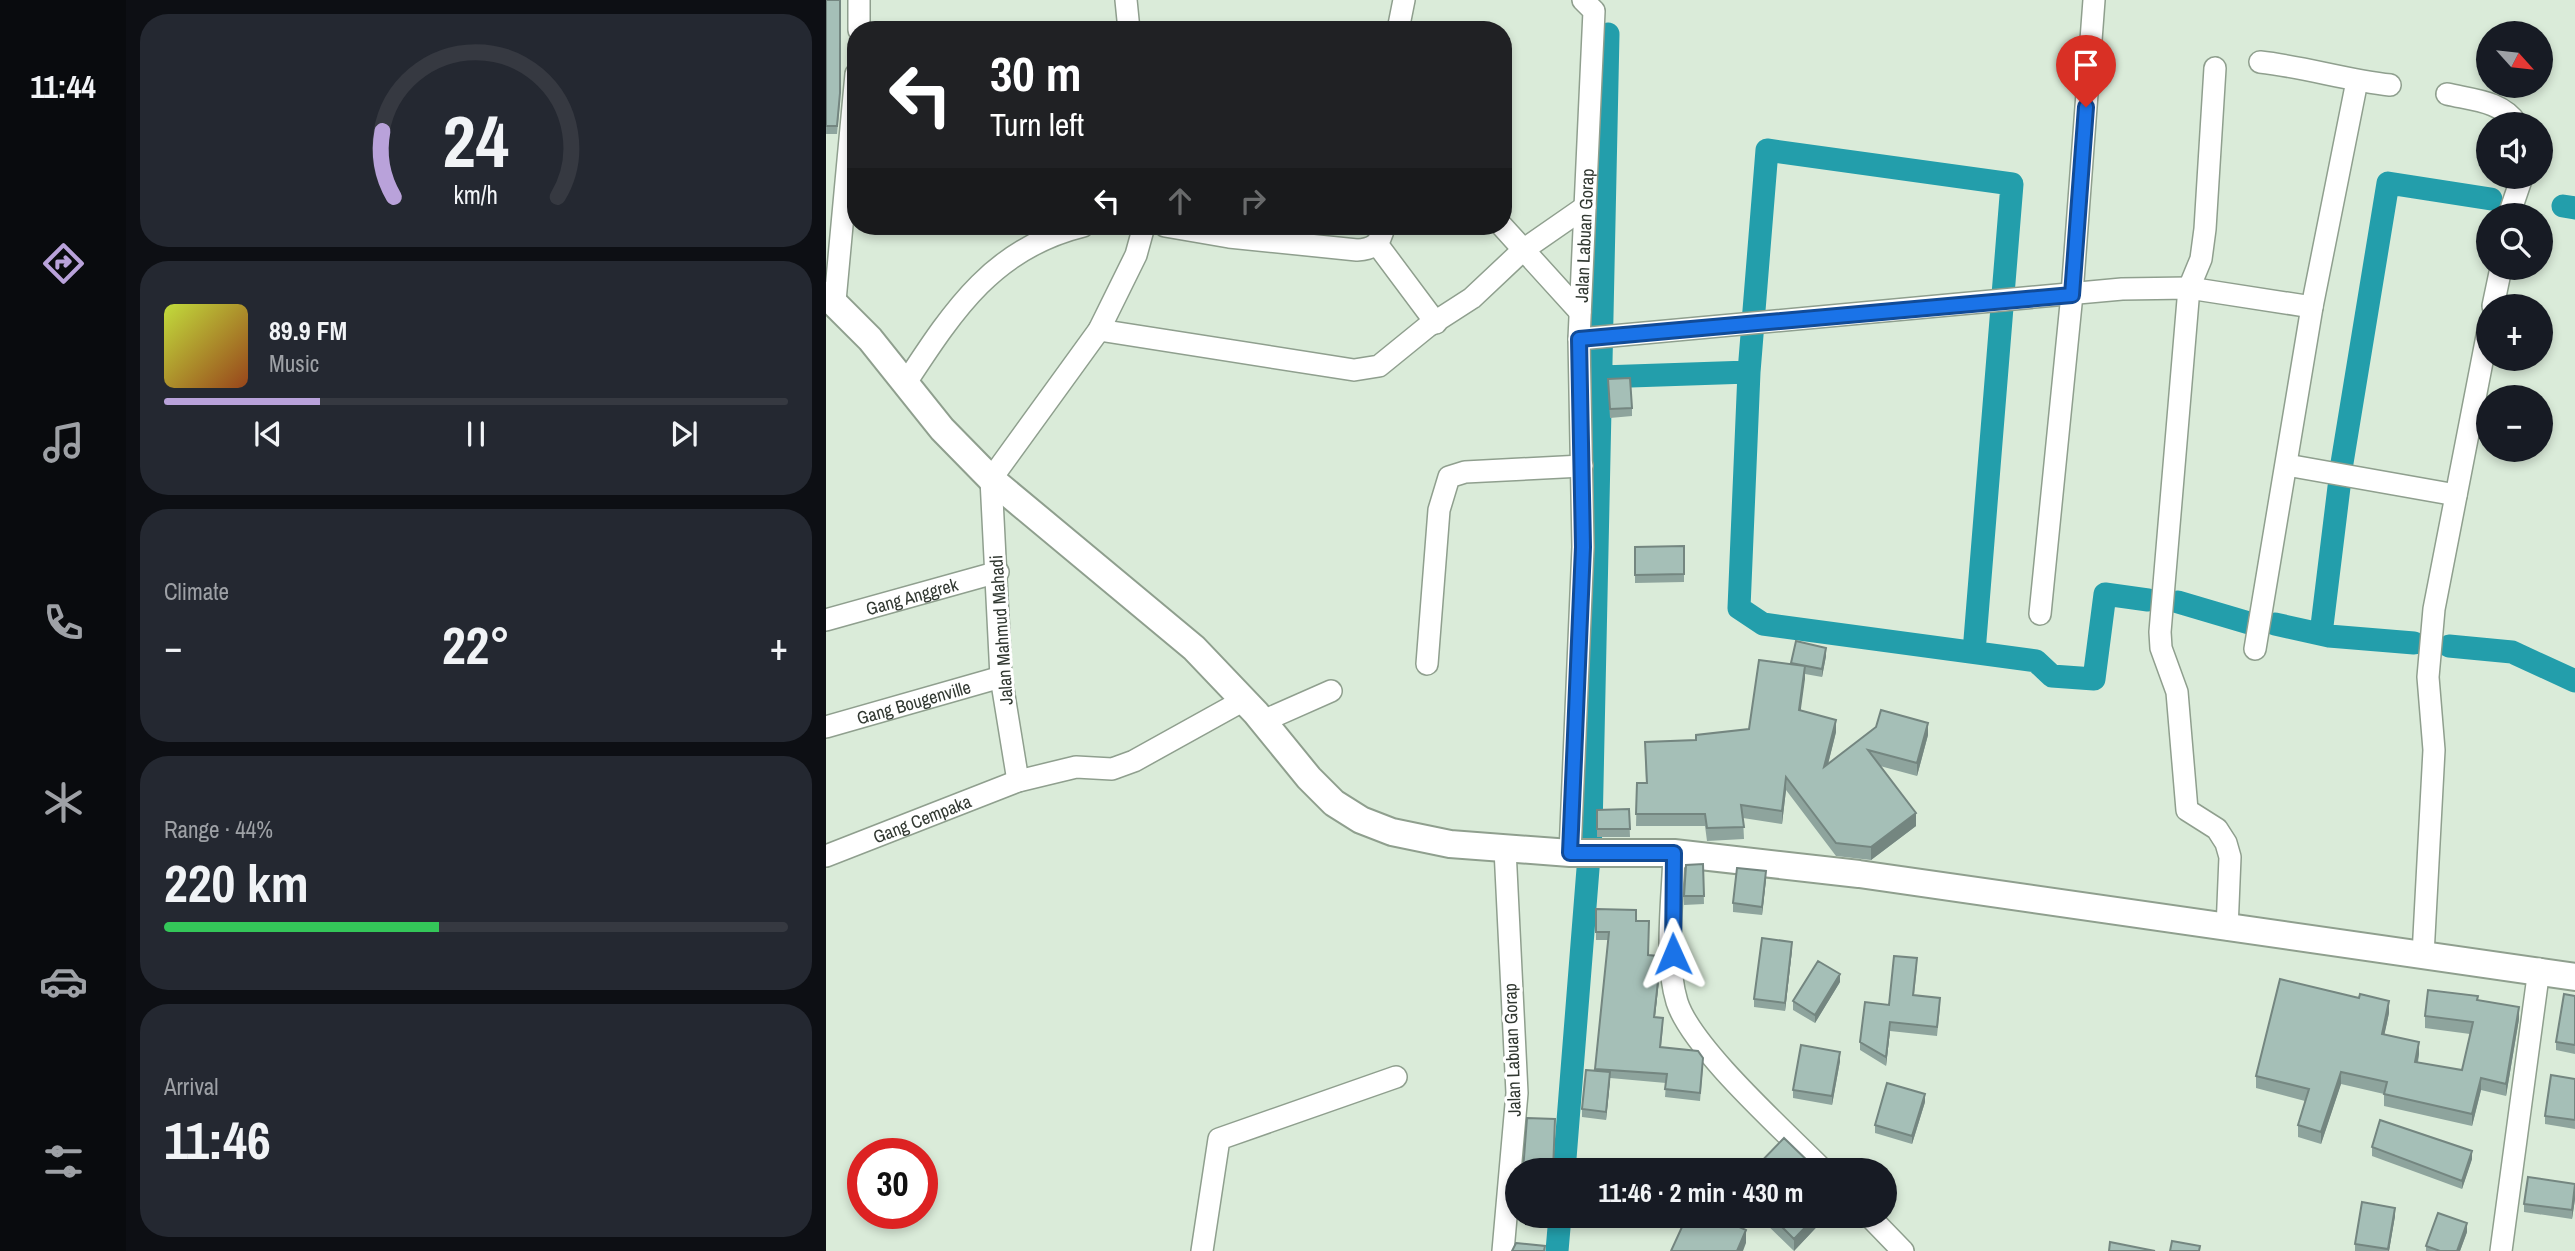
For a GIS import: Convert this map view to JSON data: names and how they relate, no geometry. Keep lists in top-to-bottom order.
{
  "streets": {
    "street": [
      "Jalan Labuan Gorap",
      "Gang Anggrek",
      "Jalan Mahmud Mahadi",
      "Gang Bougenville",
      "Gang Cempaka"
    ]
  },
  "crossings": [
    ["Gang Anggrek", "Jalan Mahmud Mahadi"],
    ["Jalan Mahmud Mahadi", "Gang Bougenville"],
    ["Jalan Mahmud Mahadi", "Gang Cempaka"]
  ],
  "north": "bottom right",
  "page": {
    "tabs": "11:44",
    "map_buttons": ["+", "−"],
    "turn": ["30 m", "Turn left"],
    "song": ["89.9 FM", "Music"],
    "tile": [
      "Climate",
      ["Range · 44%", "220 km"],
      ["Arrival", "11:46"]
    ],
    "heat": ["−", "22°", "+"],
    "limit": "30",
    "trip": "11:46 · 2 min · 430 m",
    "gauge": ["24", "km/h"]
  }
}
